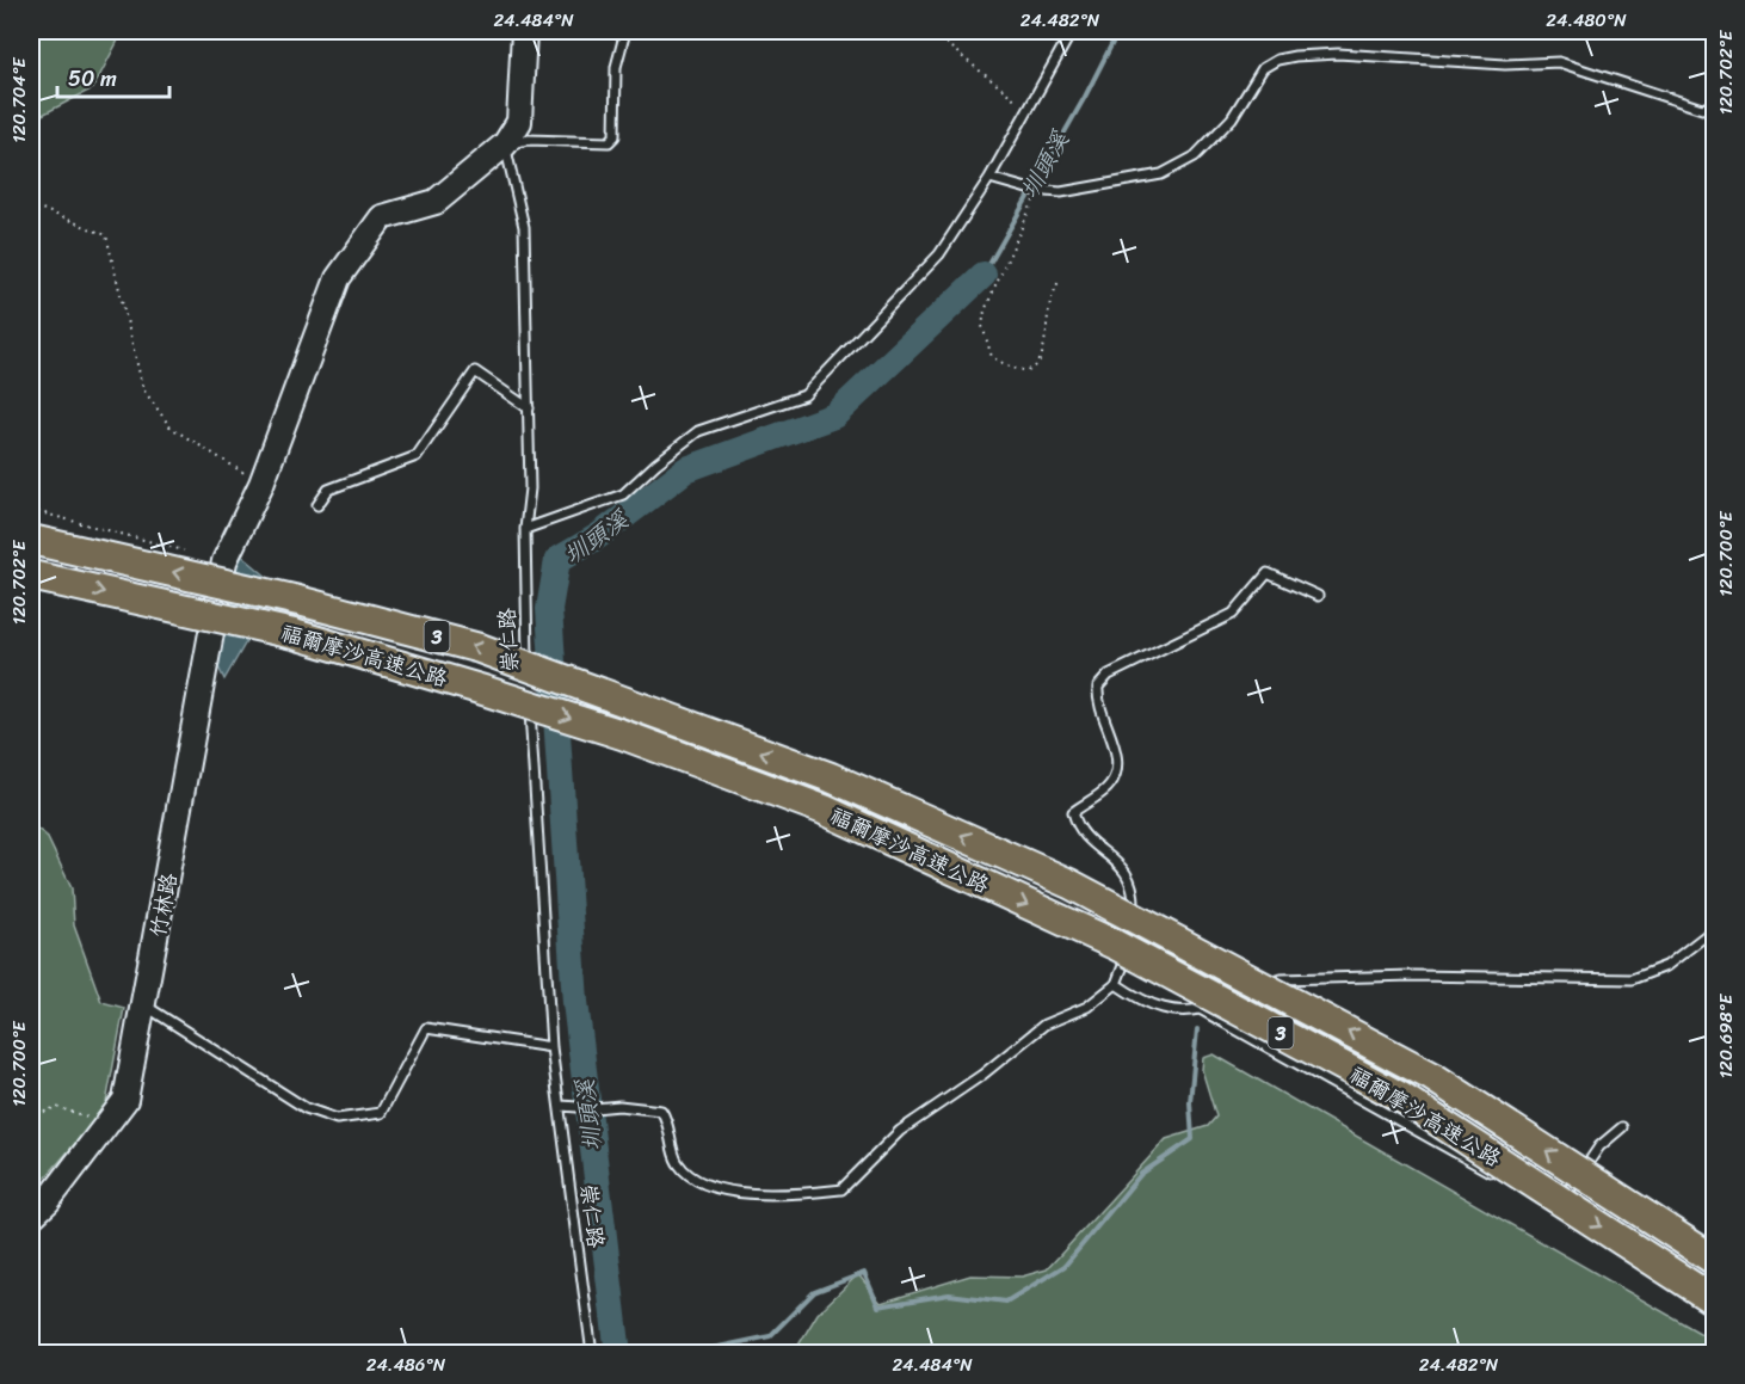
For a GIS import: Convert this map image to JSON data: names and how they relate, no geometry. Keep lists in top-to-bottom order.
{
  "streets": {
    "highway": ["3", "福爾摩沙高速公路"],
    "street": ["竹林路"],
    "lane": ["崇仁路"]
  },
  "crossings": [
    ["崇仁路", "竹林路"]
  ],
  "water": ["圳頭溪"],
  "scale_bar": "50 m",
  "coordinates": [
    "24.484°N",
    "24.482°N",
    "24.480°N",
    "120.702°E",
    "120.704°E",
    "120.700°E",
    "120.698°E",
    "24.486°N"
  ]
}
